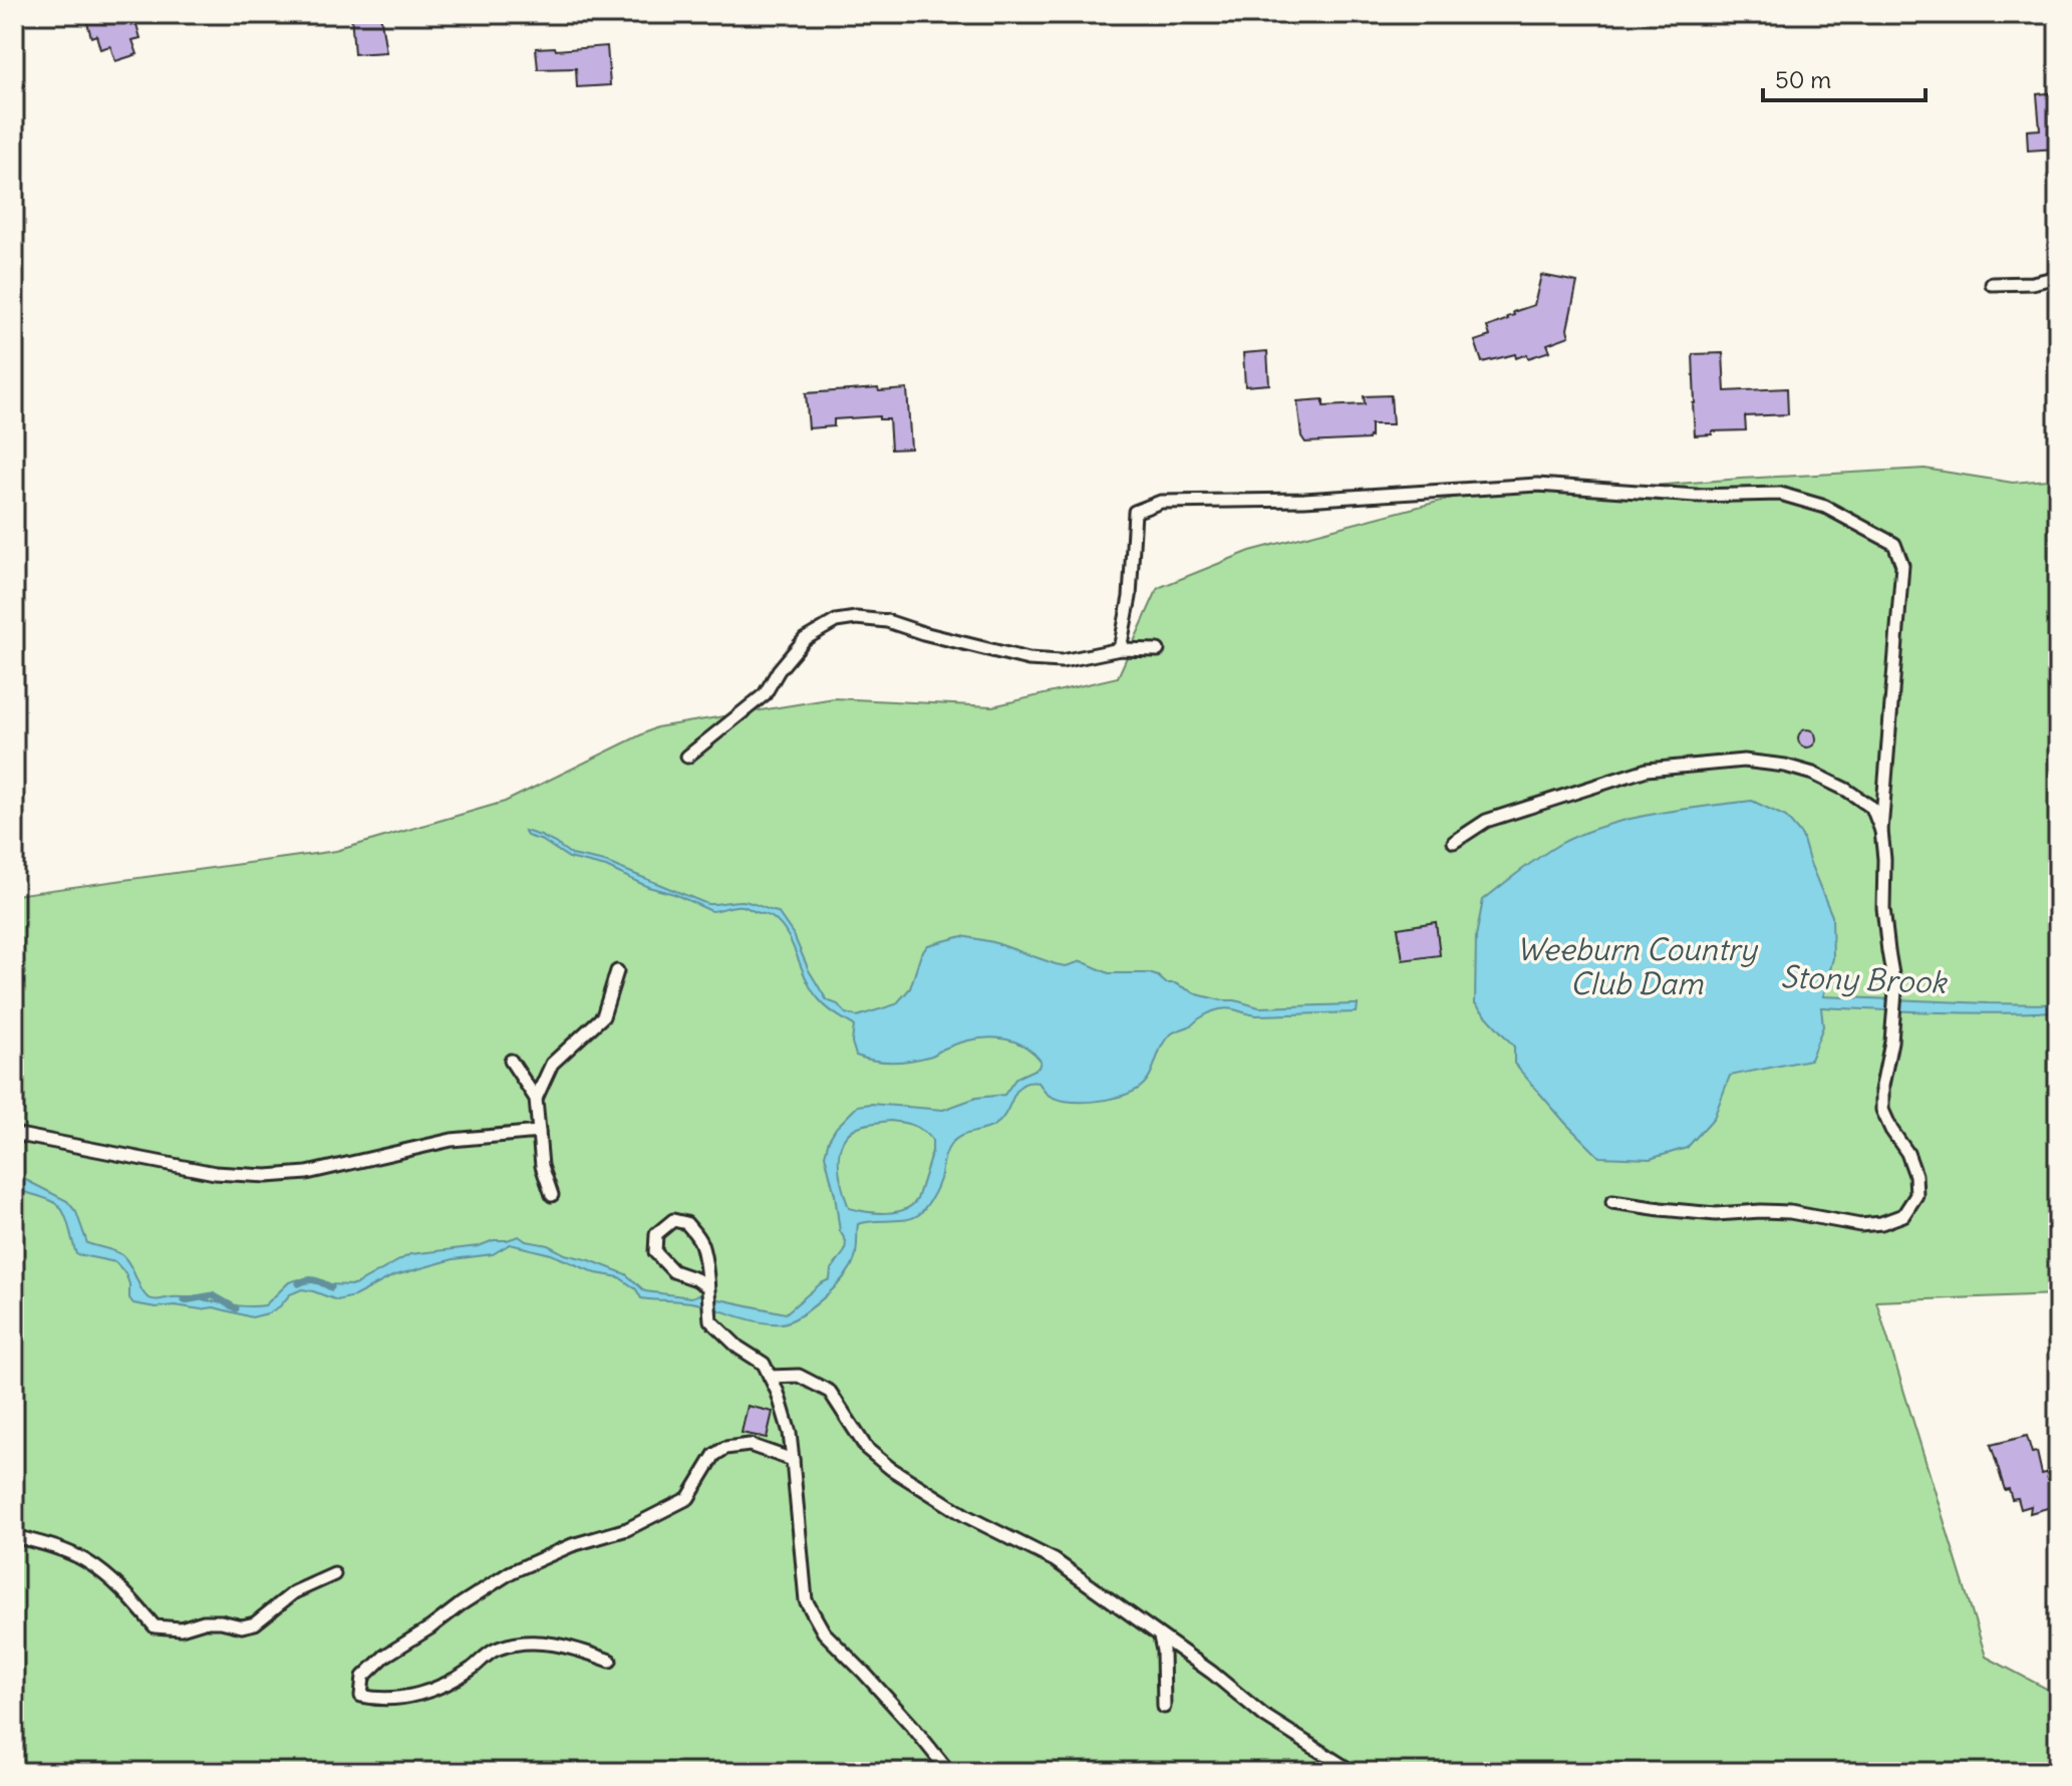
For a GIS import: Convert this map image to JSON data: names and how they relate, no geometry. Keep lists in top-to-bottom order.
{
  "water": ["Weeburn Country Club Dam", "Stony Brook"],
  "scale_bar": "50 m"
}
